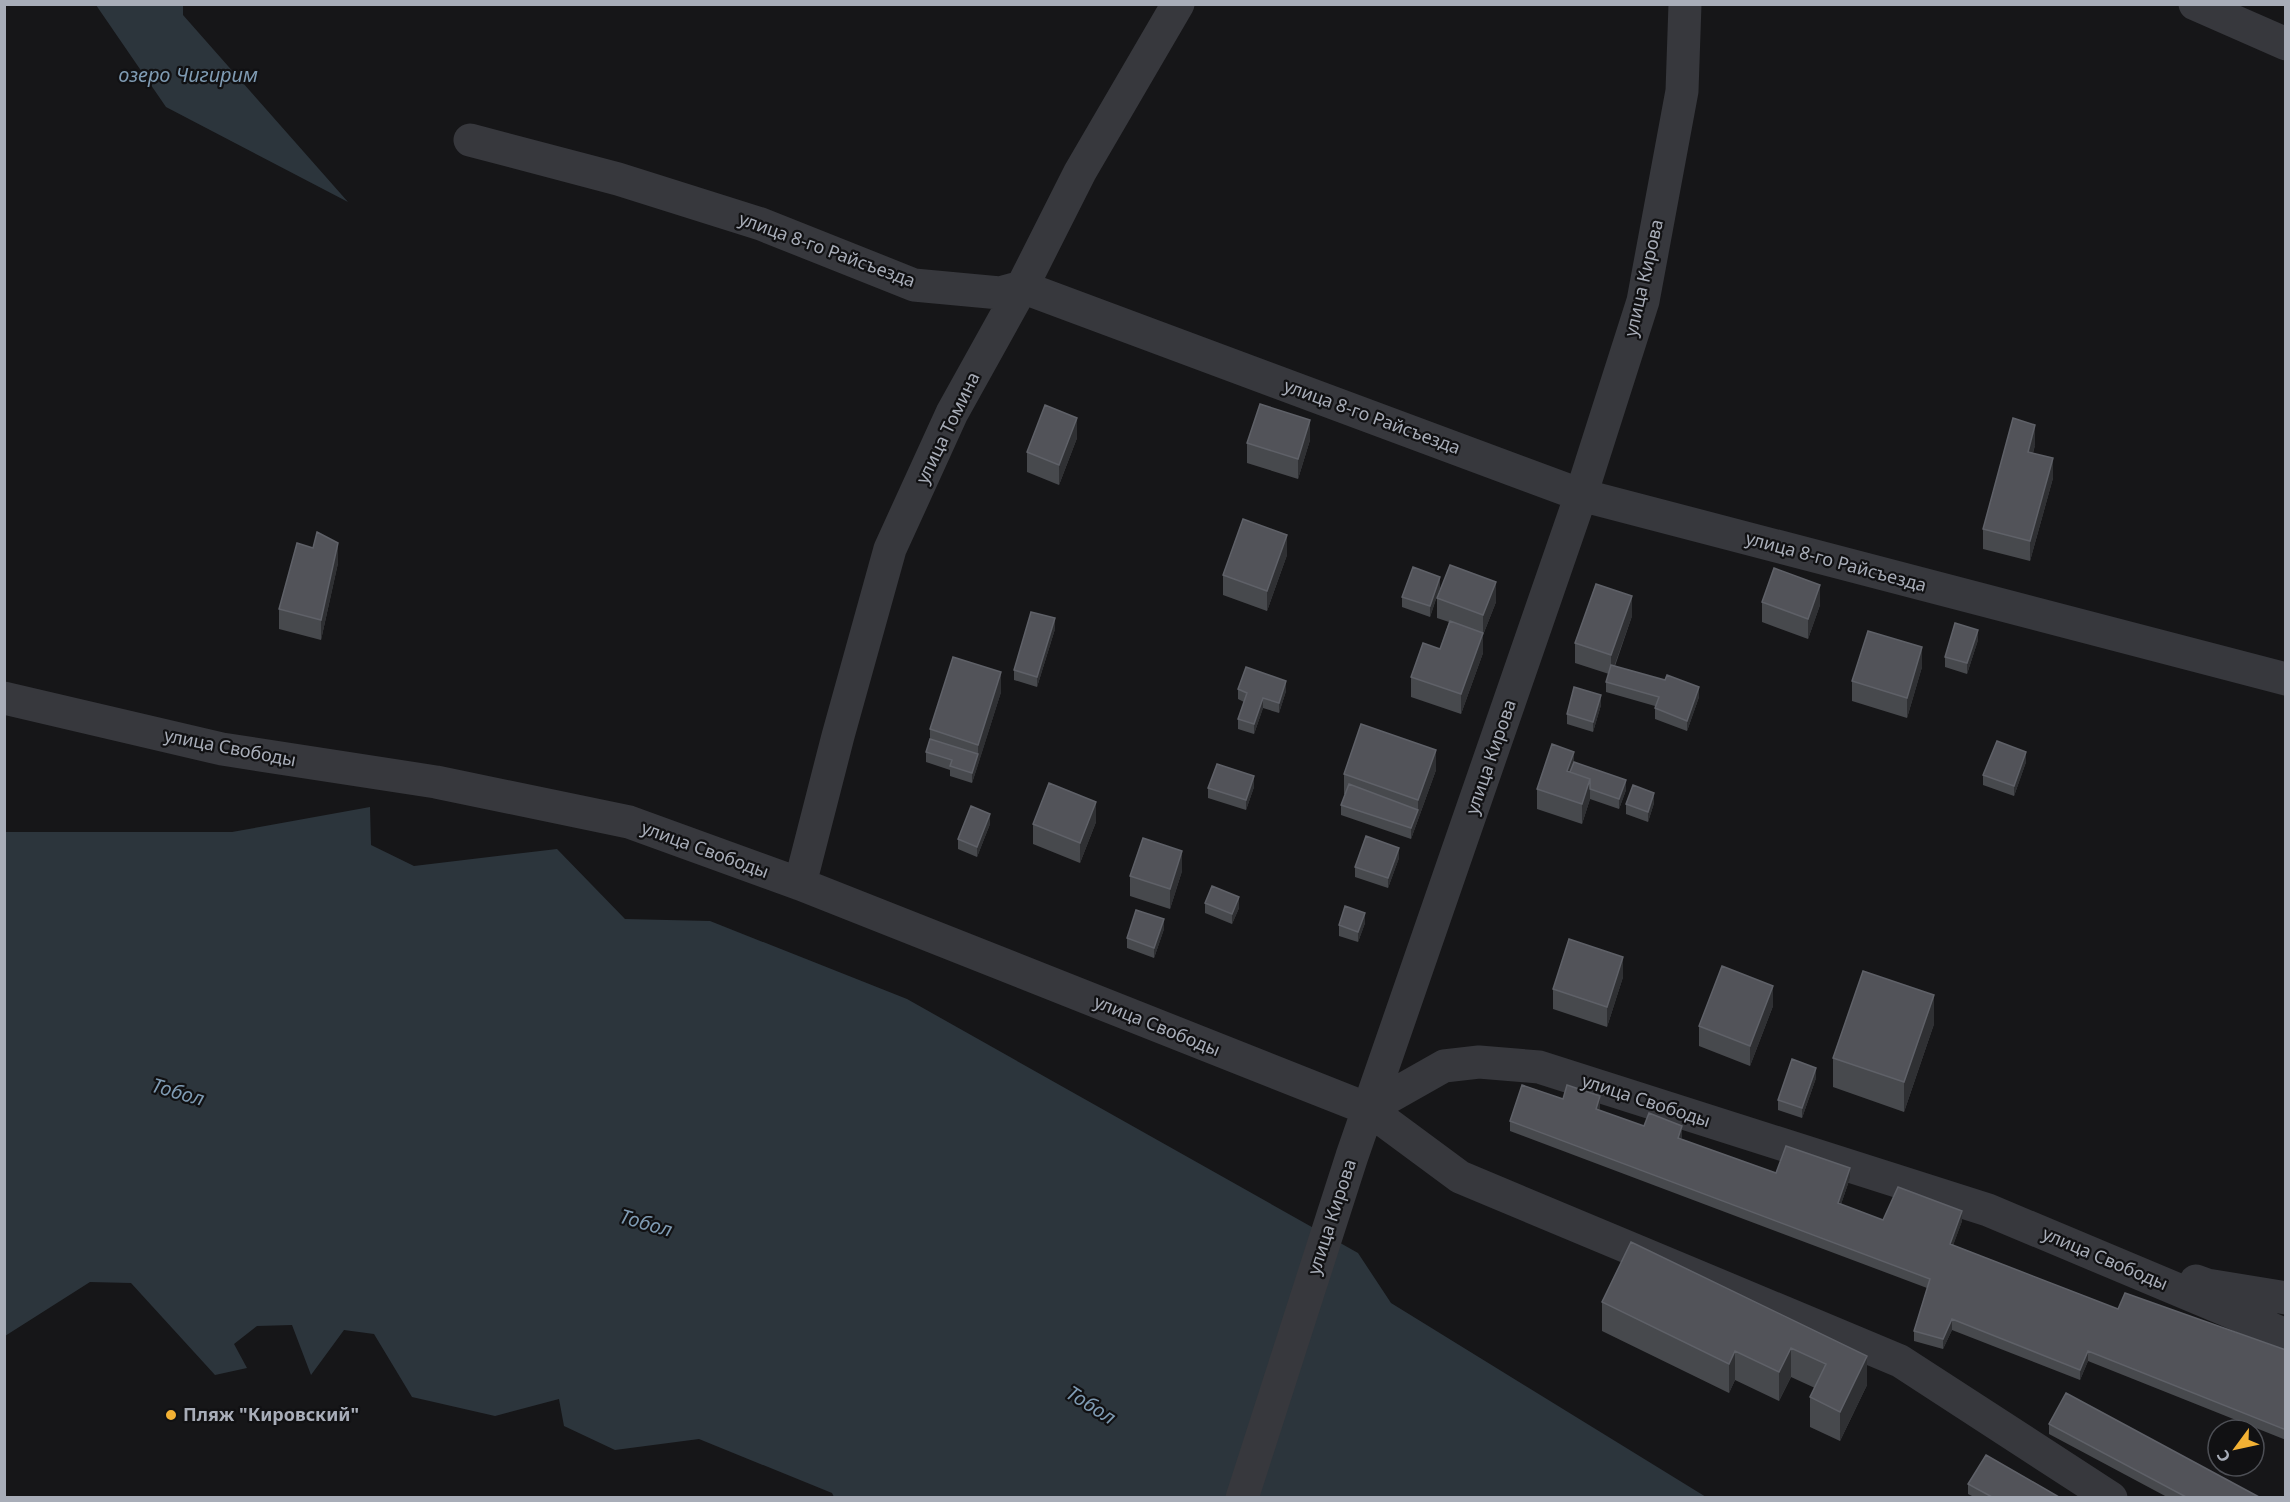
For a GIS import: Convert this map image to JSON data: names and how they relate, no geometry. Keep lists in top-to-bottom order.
{
  "streets": {
    "street": [
      "улица 8-го Райсъезда",
      "улица Кирова",
      "улица Томина",
      "улица Свободы"
    ]
  },
  "crossings": [
    ["улица 8-го Райсъезда", "улица Кирова"],
    ["улица 8-го Райсъезда", "улица Томина"],
    ["улица Кирова", "улица Свободы"],
    ["улица Томина", "улица Свободы"]
  ],
  "water": ["озеро Чигирим", "Тобол"],
  "places": ["Пляж \"Кировский\""],
  "north": "bottom left"
}
